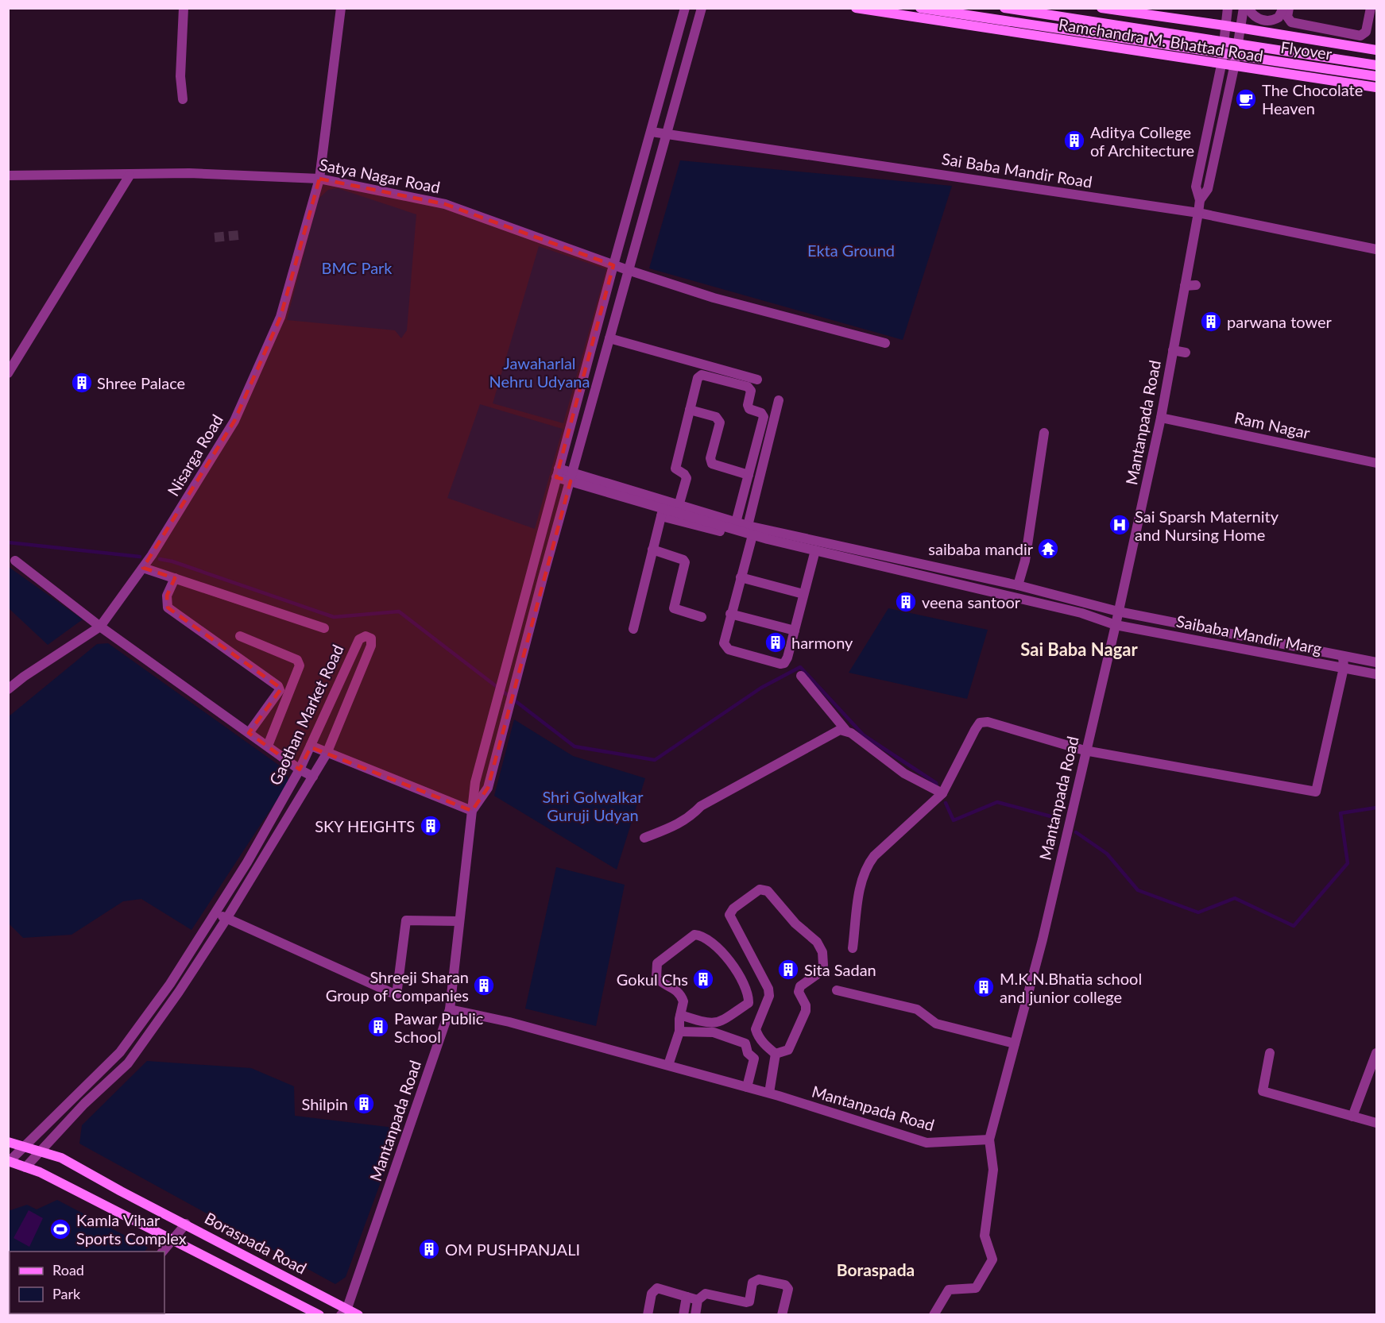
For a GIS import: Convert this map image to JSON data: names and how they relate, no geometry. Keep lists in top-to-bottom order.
{
  "streets": {
    "main road": ["Ramchandra M. Bhattad Road", "Flyover", "Boraspada Road"],
    "street": [
      "Sai Baba Mandir Road",
      "Satya Nagar Road",
      "Mantanpada Road",
      "Ram Nagar",
      "Nisarga Road",
      "Saibaba Mandir Marg",
      "Gaothan Market Road"
    ]
  },
  "crossings": [
    ["Sai Baba Mandir Road", "Mantanpada Road"],
    ["Satya Nagar Road", "Nisarga Road"],
    ["Mantanpada Road", "Ram Nagar"],
    ["Mantanpada Road", "Saibaba Mandir Marg"],
    ["Mantanpada Road", "Boraspada Road"],
    ["Gaothan Market Road", "Boraspada Road"]
  ],
  "districts": ["Sai Baba Nagar", "Boraspada"],
  "parks": [
    "Ekta Ground",
    "BMC Park",
    "Jawaharlal Nehru Udyana",
    "Shri Golwalkar Guruji Udyan"
  ],
  "places": {
    "cafe": ["The Chocolate Heaven"],
    "building": [
      "Aditya College of Architecture",
      "parwana tower",
      "Shree Palace",
      "veena santoor",
      "harmony",
      "SKY HEIGHTS",
      "Sita Sadan",
      "Gokul Chs",
      "Shreeji Sharan Group of Companies",
      "M.K.N.Bhatia school and junior college",
      "Pawar Public School",
      "Shilpin",
      "OM PUSHPANJALI"
    ],
    "hospital": ["Sai Sparsh Maternity and Nursing Home"],
    "temple": ["saibaba mandir"],
    "sports": ["Kamla Vihar Sports Complex"]
  },
  "legend": ["Road", "Park"]
}
